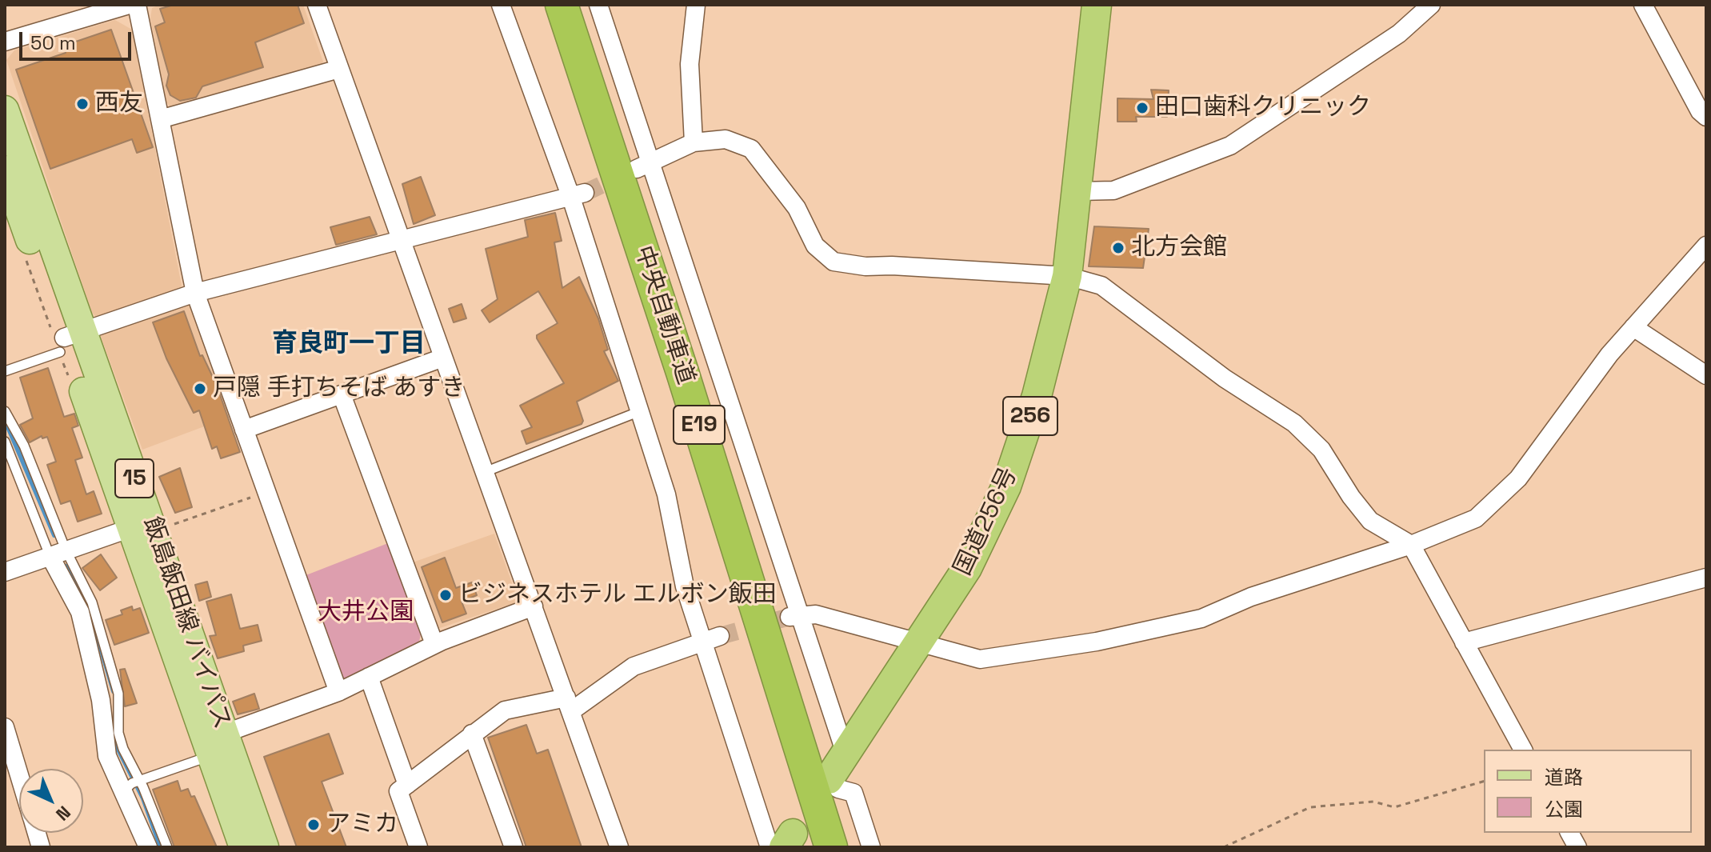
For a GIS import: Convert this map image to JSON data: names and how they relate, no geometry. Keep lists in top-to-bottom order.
{
  "streets": {
    "highway": [
      "中央自動車道",
      "256",
      "E19",
      "国道256号"
    ],
    "main road": ["15", "飯島飯田線 バイパス"]
  },
  "districts": ["育良町一丁目"],
  "parks": ["大井公園"],
  "places": [
    "西友",
    "田口歯科クリニック",
    "北方会館",
    "戸隠 手打ちそば あすき",
    "ビジネスホテル エルボン飯田",
    "アミカ"
  ],
  "legend": ["道路", "公園"],
  "scale_bar": "50 m",
  "north": "bottom right"
}
